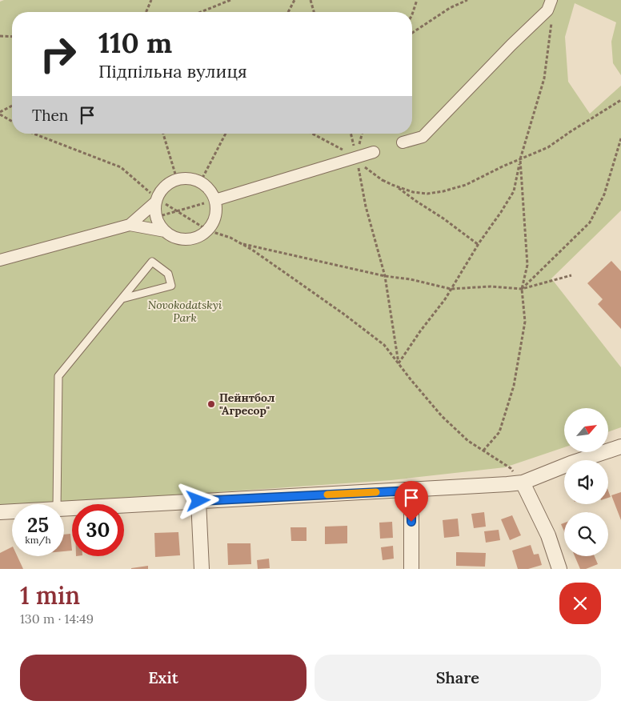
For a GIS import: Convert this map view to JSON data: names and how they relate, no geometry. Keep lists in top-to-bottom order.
{
  "parks": ["Novokodatskyi Park"],
  "places": ["Пейнтбол \"Агресор\""],
  "north": "top right",
  "page": {
    "turn": ["110 m", "Підпільна вулиця"],
    "then": "Then",
    "speed": "25 km/h",
    "limit": "30",
    "heading": ["1 min", "130 m · 14:49"],
    "buttons": ["Exit", "Share"]
  }
}
